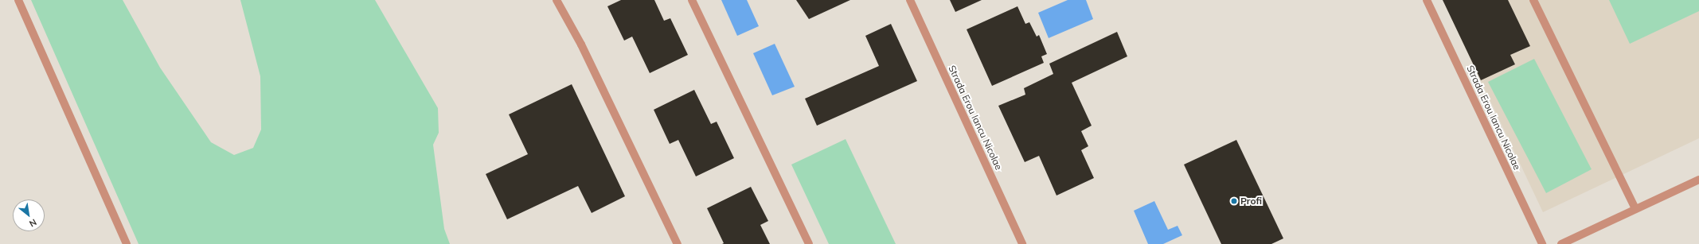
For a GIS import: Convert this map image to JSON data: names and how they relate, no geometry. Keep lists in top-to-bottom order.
{
  "streets": {
    "street": ["Strada Erou Iancu Nicolae"]
  },
  "places": ["Profi"],
  "north": "bottom right"
}
